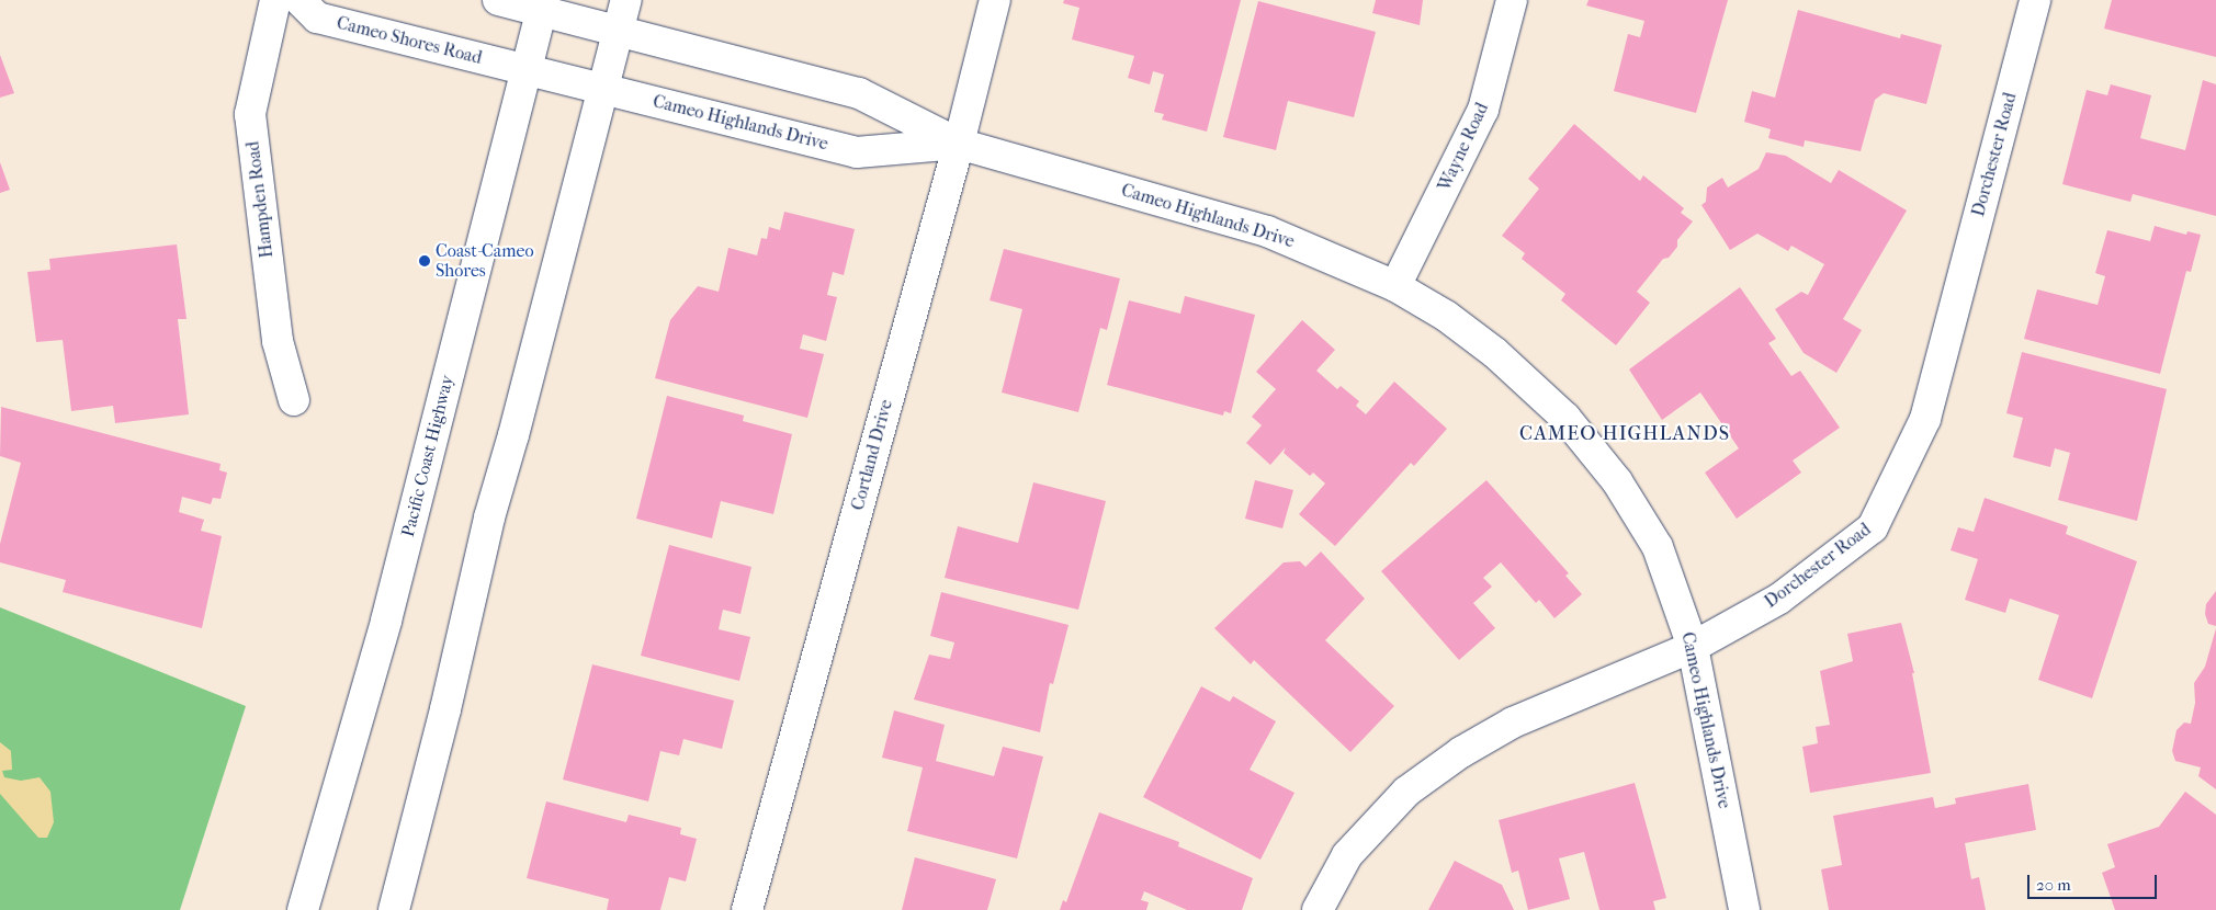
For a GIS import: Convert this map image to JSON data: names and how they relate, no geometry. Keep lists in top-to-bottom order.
{
  "streets": {
    "main road": [
      "Cameo Shores Road",
      "Cameo Highlands Drive",
      "Wayne Road",
      "Dorchester Road",
      "Hampden Road",
      "Cortland Drive",
      "Pacific Coast Highway"
    ]
  },
  "crossings": [
    ["Cameo Shores Road", "Cameo Highlands Drive"],
    ["Cameo Shores Road", "Pacific Coast Highway"],
    ["Cameo Highlands Drive", "Wayne Road"],
    ["Cameo Highlands Drive", "Dorchester Road"],
    ["Cameo Highlands Drive", "Cortland Drive"],
    ["Cameo Highlands Drive", "Pacific Coast Highway"]
  ],
  "districts": ["CAMEO HIGHLANDS"],
  "places": ["Coast-Cameo Shores"],
  "scale_bar": "20 m"
}
